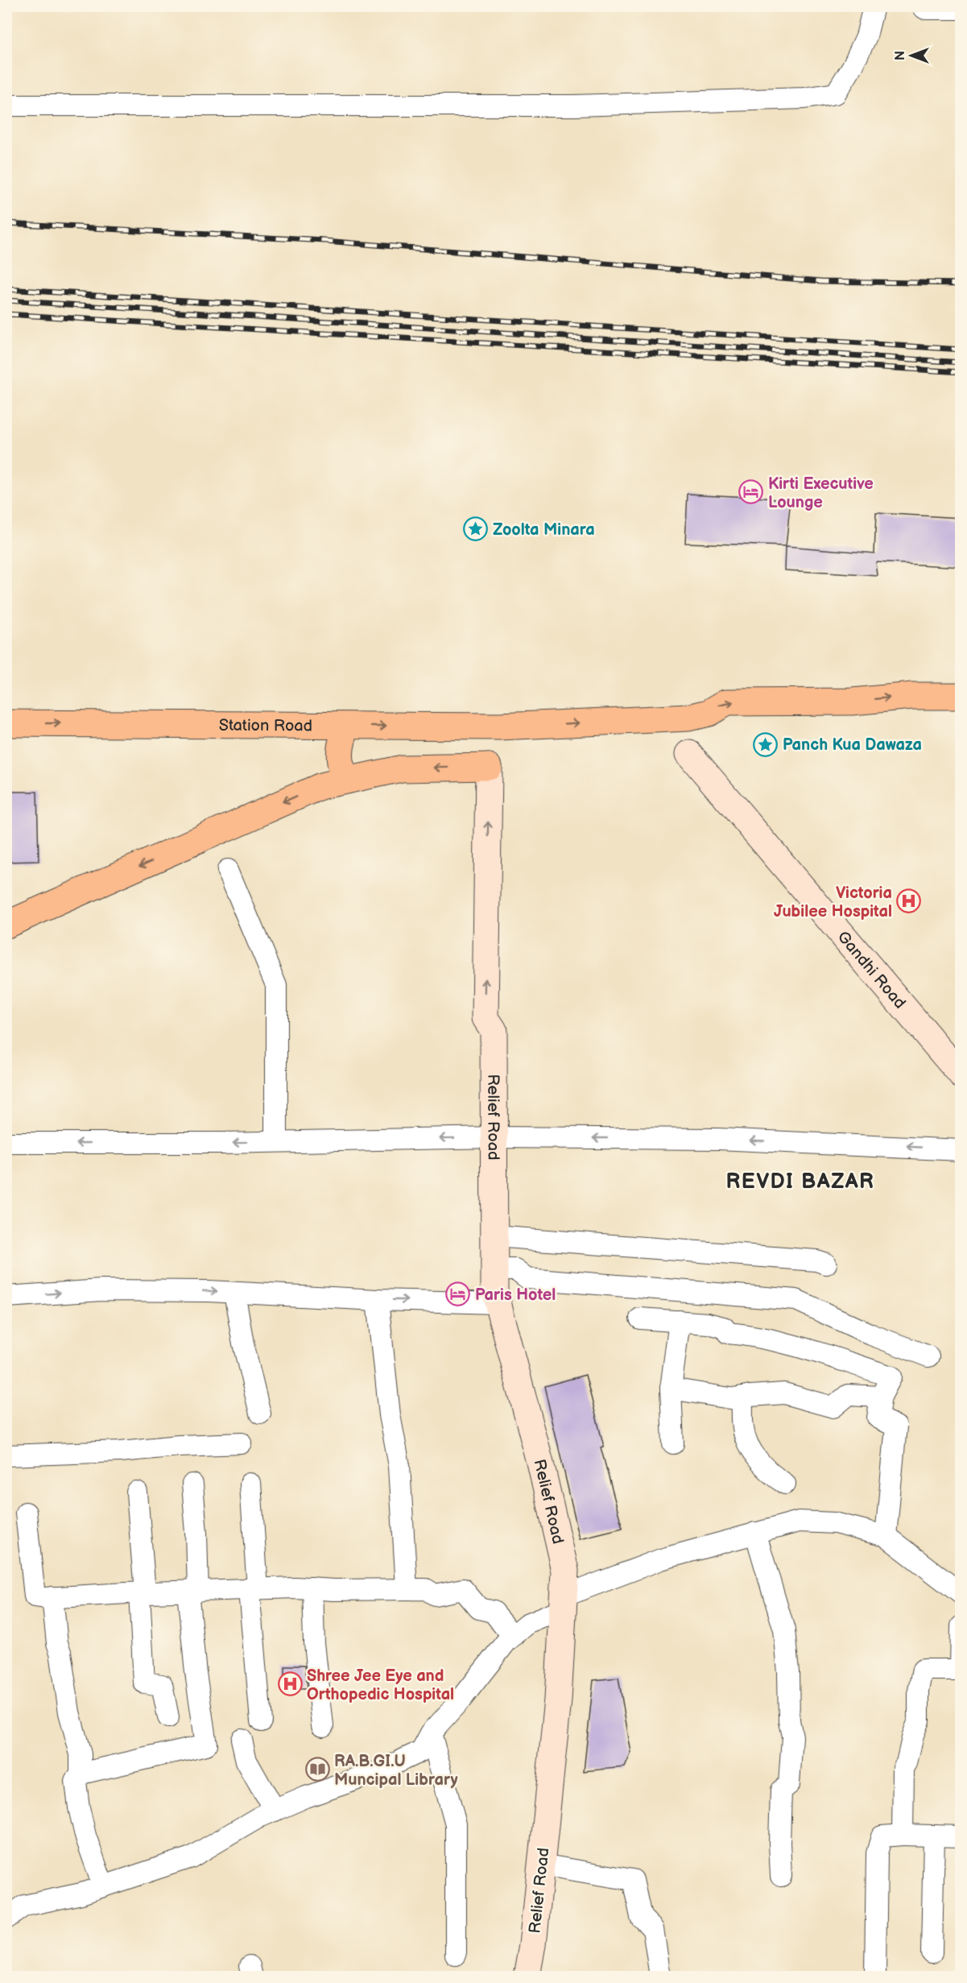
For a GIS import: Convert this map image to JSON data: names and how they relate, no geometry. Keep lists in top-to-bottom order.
{
  "streets": {
    "main road": ["Station Road", "Gandhi Road", "Relief Road"]
  },
  "districts": ["REVDI BAZAR"],
  "places": {
    "hotel": ["Kirti Executive Lounge", "Paris Hotel"],
    "place": ["Zoolta Minara", "Panch Kua Dawaza"],
    "hospital": ["Victoria Jubilee Hospital", "Shree Jee Eye and Orthopedic Hospital"],
    "library": ["RA.B.GI.U Muncipal Library"]
  },
  "north": "left"
}
